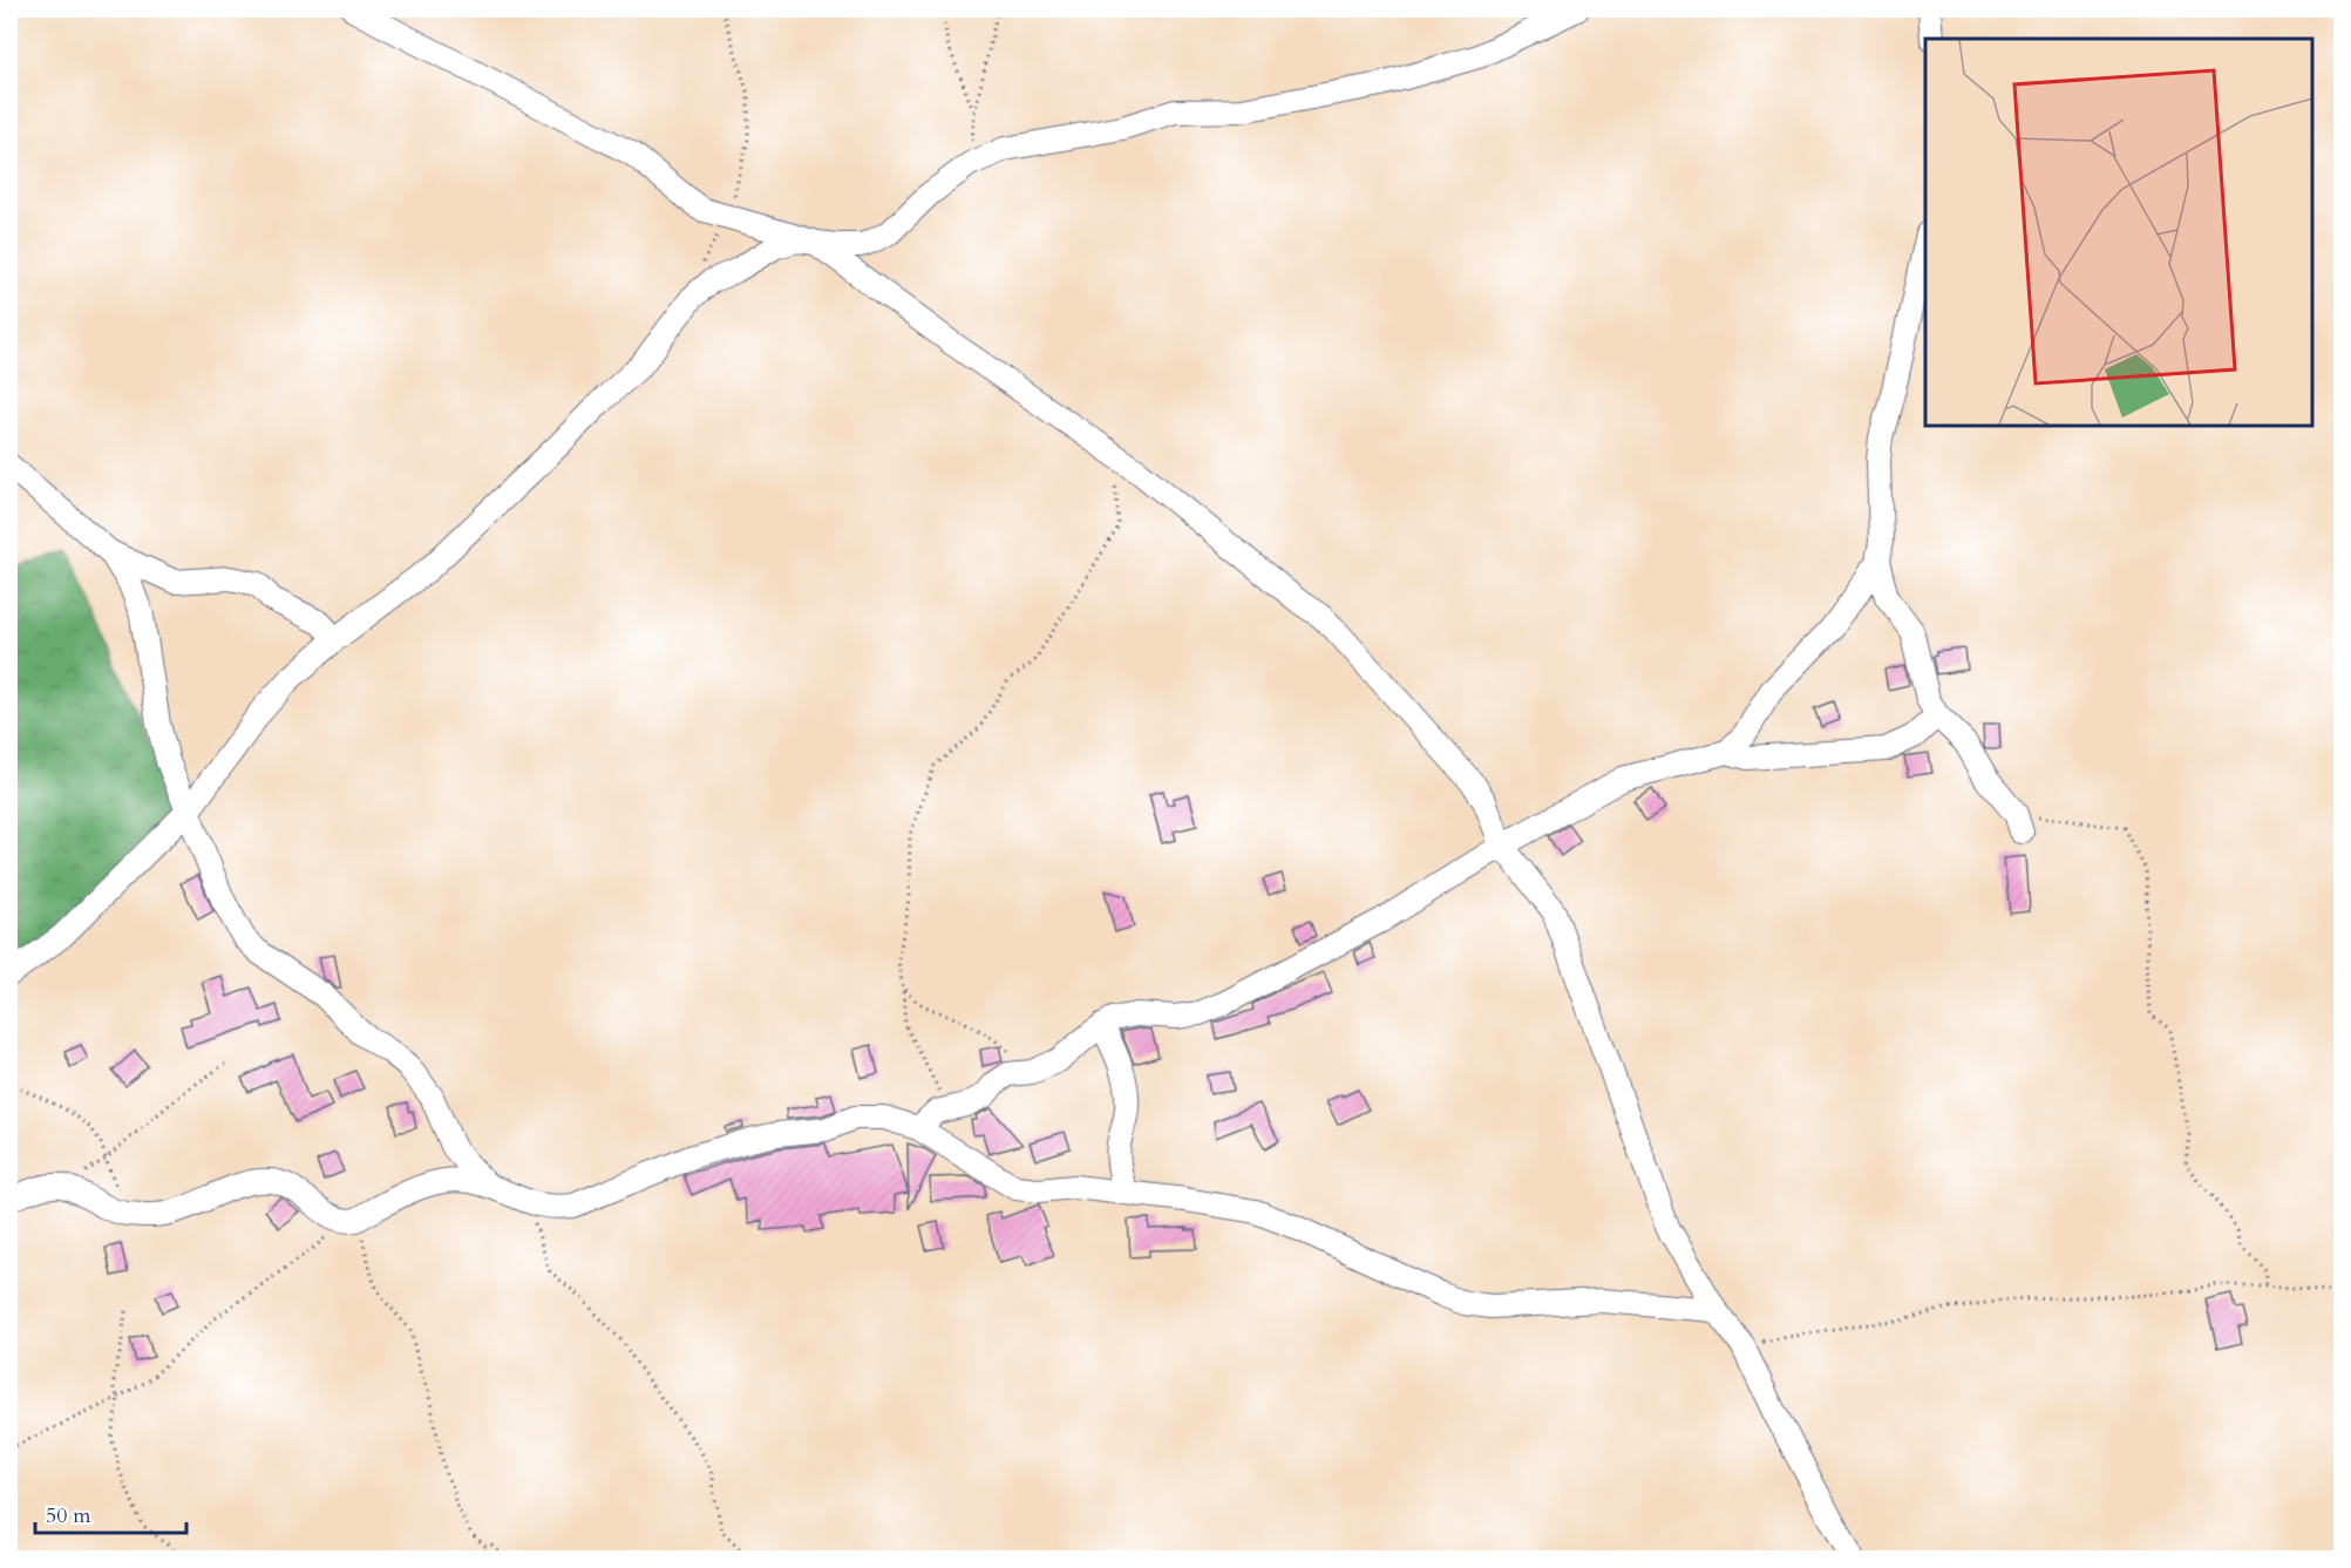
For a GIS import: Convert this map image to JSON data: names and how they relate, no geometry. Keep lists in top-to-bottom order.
{
  "scale_bar": "50 m"
}
